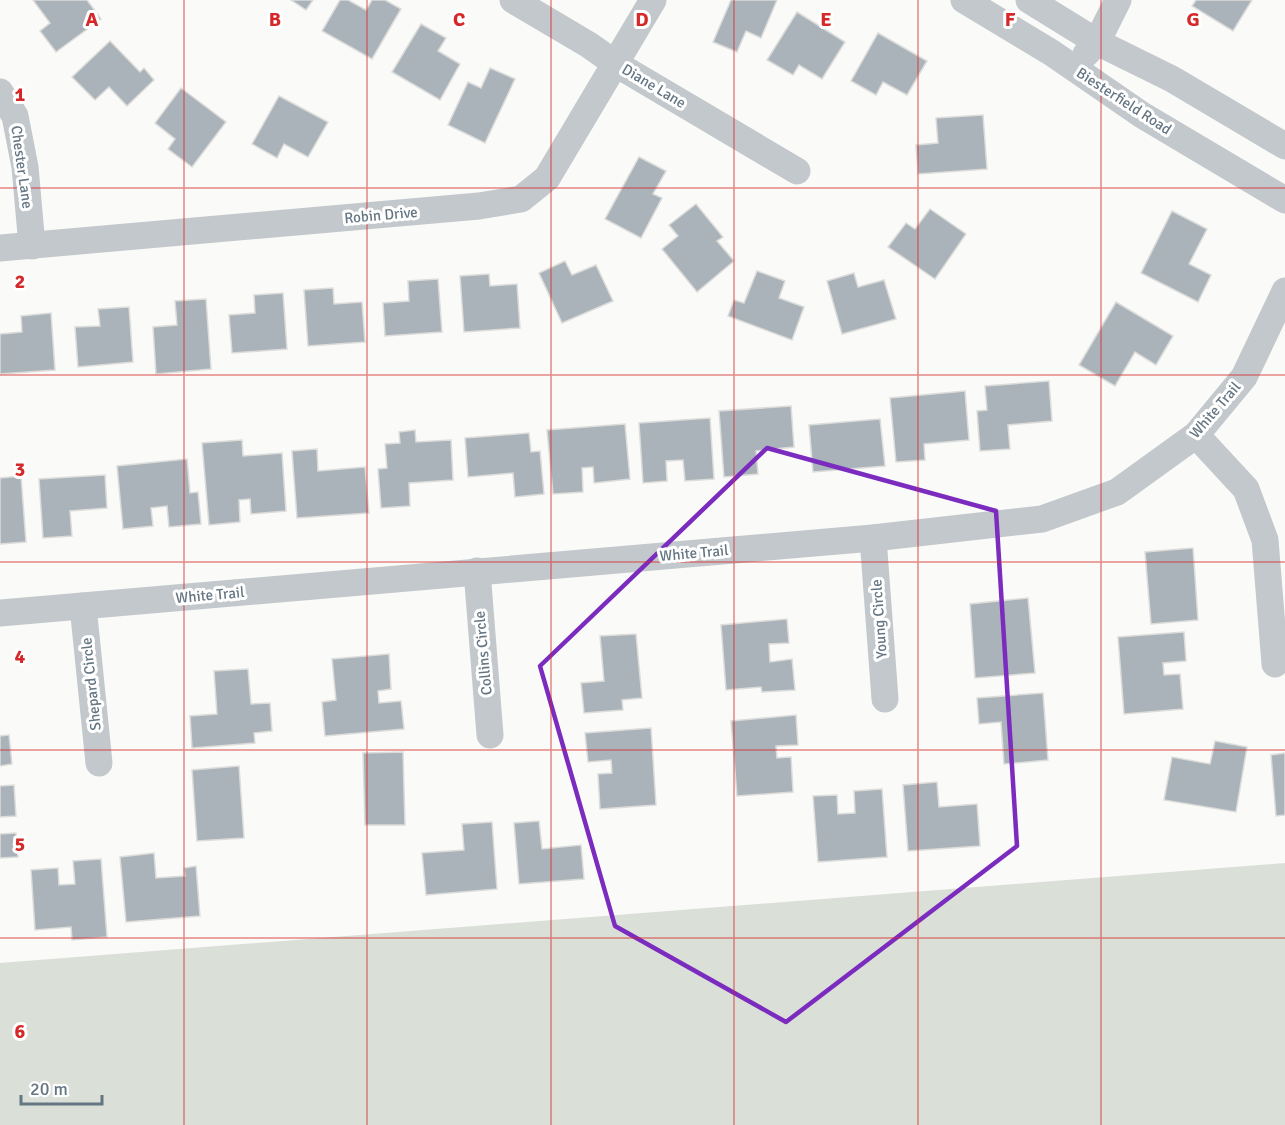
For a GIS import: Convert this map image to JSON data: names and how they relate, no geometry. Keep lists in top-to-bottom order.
{
  "streets": {
    "street": [
      "Diane Lane",
      "Biesterfield Road",
      "Chester Lane",
      "Robin Drive",
      "White Trail",
      "Young Circle",
      "Collins Circle",
      "Shepard Circle"
    ]
  },
  "crossings": [
    ["Diane Lane", "Robin Drive"],
    ["Chester Lane", "Robin Drive"],
    ["White Trail", "Young Circle"],
    ["White Trail", "Collins Circle"],
    ["White Trail", "Shepard Circle"]
  ],
  "scale_bar": "20 m",
  "grid": {
    "columns": [
      "A",
      "B",
      "C",
      "D",
      "E",
      "F",
      "G"
    ],
    "rows": [
      "1",
      "2",
      "3",
      "4",
      "5",
      "6"
    ]
  }
}
